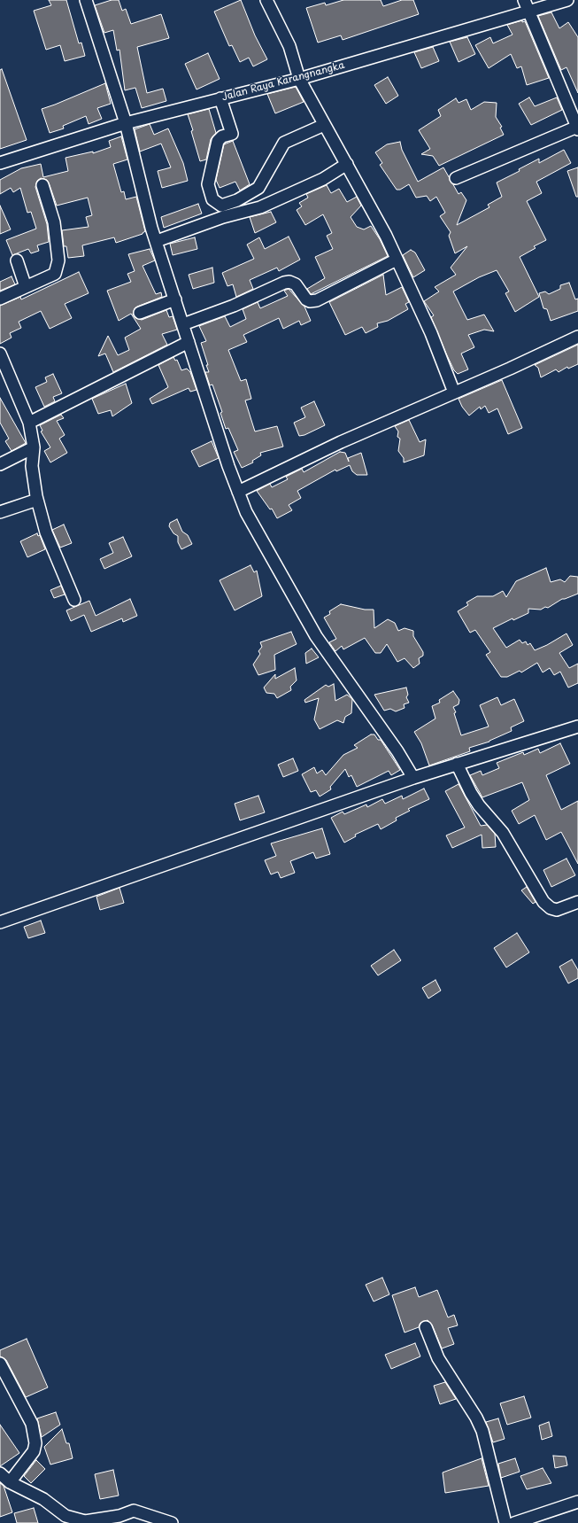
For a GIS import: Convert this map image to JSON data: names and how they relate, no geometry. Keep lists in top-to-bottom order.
{
  "streets": {
    "street": ["Jalan Raya Karangnangka"]
  }
}
